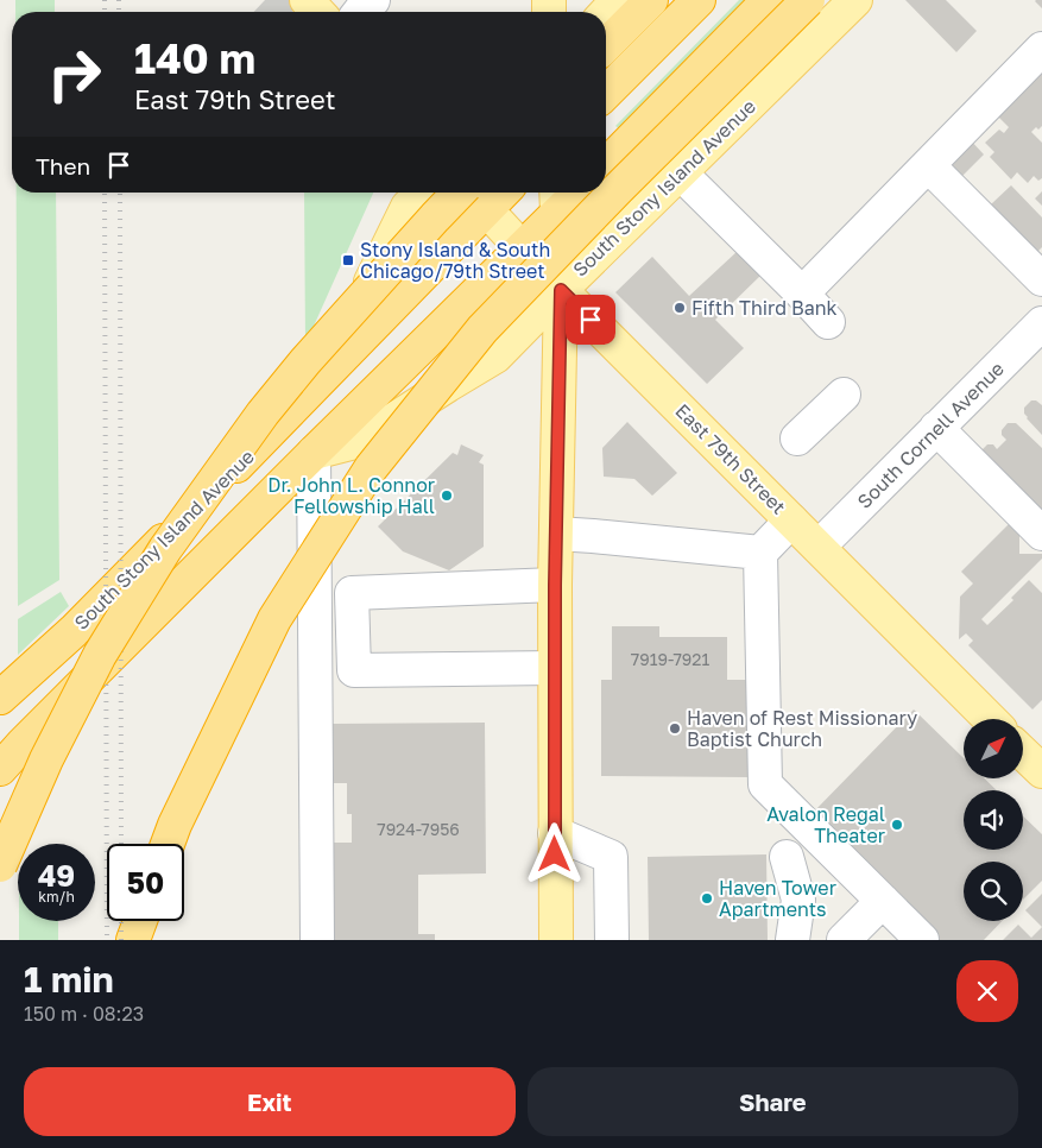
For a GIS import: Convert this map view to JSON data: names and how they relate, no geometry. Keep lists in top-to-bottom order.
{
  "streets": {
    "highway": ["South Stony Island Avenue"],
    "main road": ["East 79th Street"],
    "street": ["South Cornell Avenue"]
  },
  "crossings": [
    ["South Stony Island Avenue", "East 79th Street"],
    ["South Cornell Avenue", "East 79th Street"]
  ],
  "places": {
    "transit": ["Stony Island & South Chicago/79th Street"],
    "other": [
      "Fifth Third Bank",
      "Dr. John L. Connor Fellowship Hall",
      "Haven of Rest Missionary Baptist Church",
      "Avalon Regal Theater",
      "Haven Tower Apartments"
    ]
  },
  "house_numbers": ["7919-7921", "7924-7956"],
  "north": "top right",
  "page": {
    "turn": ["140 m", "East 79th Street"],
    "then": "Then",
    "speed": "49 km/h",
    "limit": "50",
    "heading": ["1 min", "150 m · 08:23"],
    "buttons": ["Exit", "Share"]
  }
}
